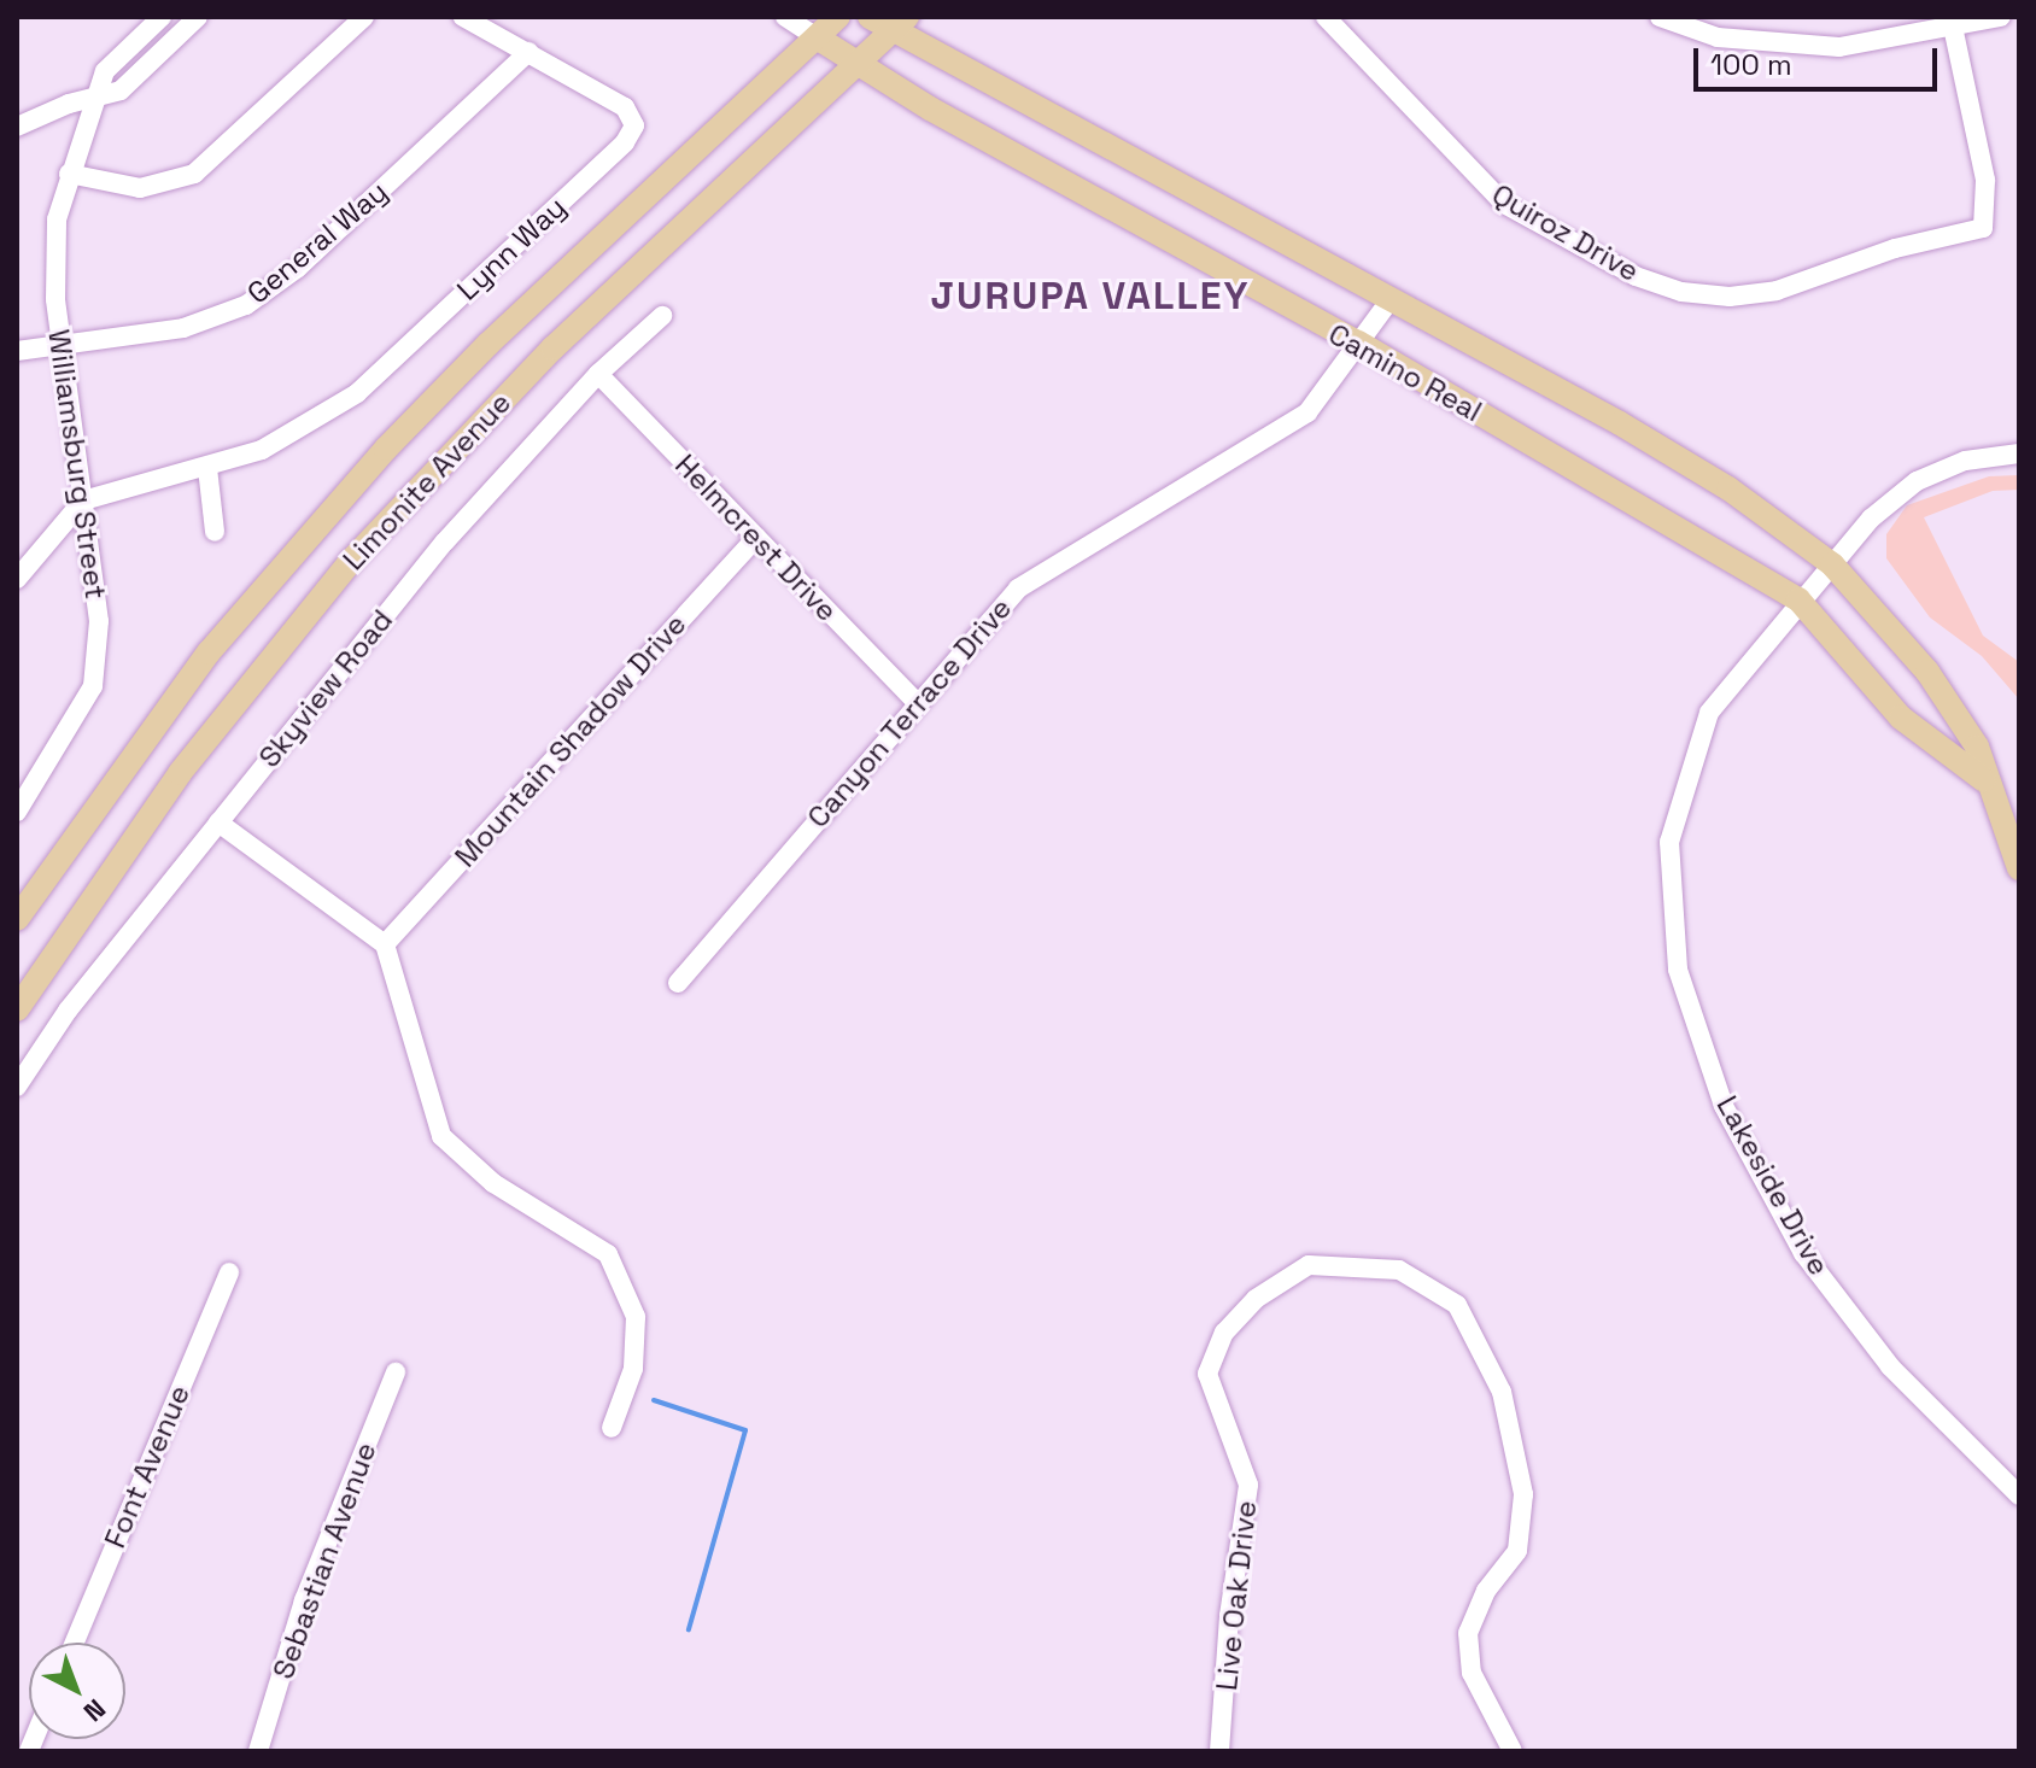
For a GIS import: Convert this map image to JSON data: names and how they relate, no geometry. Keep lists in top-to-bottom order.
{
  "streets": {
    "main road": ["Camino Real", "Limonite Avenue"],
    "street": [
      "Quiroz Drive",
      "General Way",
      "Lynn Way",
      "Williamsburg Street",
      "Helmcrest Drive",
      "Skyview Road",
      "Canyon Terrace Drive",
      "Mountain Shadow Drive",
      "Lakeside Drive",
      "Font Avenue",
      "Sebastian Avenue",
      "Live Oak Drive"
    ]
  },
  "crossings": [
    ["General Way", "Lynn Way"],
    ["General Way", "Williamsburg Street"],
    ["Lynn Way", "Williamsburg Street"],
    ["Camino Real", "Limonite Avenue"],
    ["Camino Real", "Canyon Terrace Drive"],
    ["Camino Real", "Lakeside Drive"],
    ["Helmcrest Drive", "Skyview Road"],
    ["Helmcrest Drive", "Canyon Terrace Drive"],
    ["Helmcrest Drive", "Mountain Shadow Drive"]
  ],
  "districts": ["JURUPA VALLEY"],
  "scale_bar": "100 m",
  "north": "bottom right"
}
